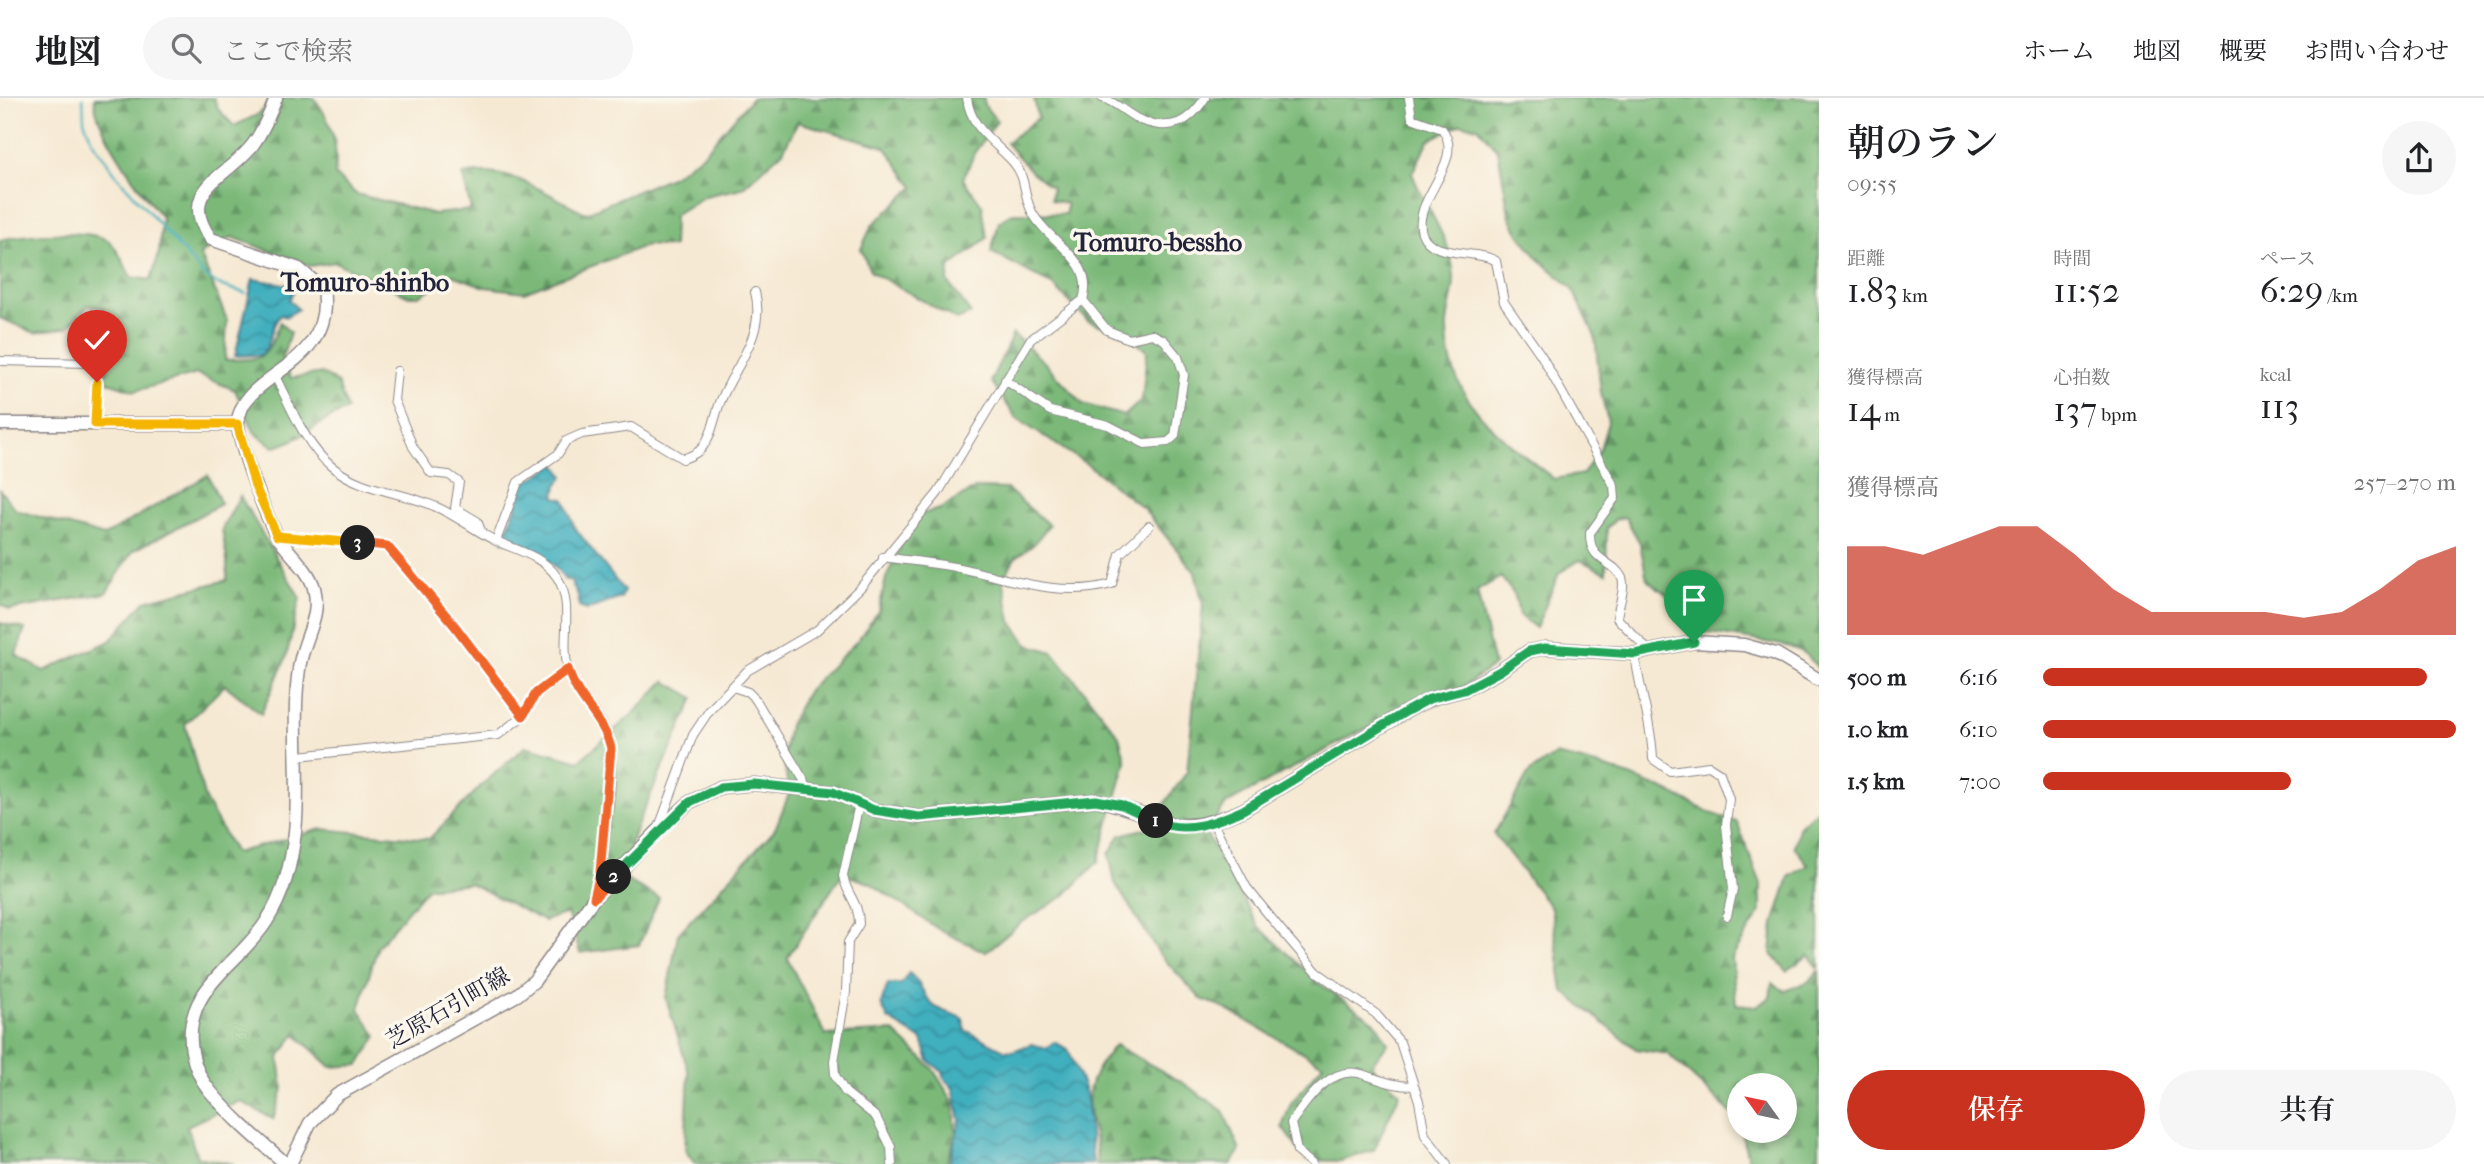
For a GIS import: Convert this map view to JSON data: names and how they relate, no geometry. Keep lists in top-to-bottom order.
{
  "streets": {
    "main road": ["芝原石引町線"]
  },
  "districts": ["Tomuro-bessho", "Tomuro-shinbo"],
  "north": "top left",
  "page": {
    "header": "地図",
    "search": "ここで検索",
    "nav": [
      "ホーム",
      "地図",
      "概要",
      "お問い合わせ"
    ],
    "heading": ["朝のラン", "09:55"],
    "stats": [
      ["距離", "1.83 km"],
      ["時間", "11:52"],
      ["ペース", "6:29 /km"],
      ["獲得標高", "14 m"],
      ["心拍数", "137 bpm"],
      ["kcal", "113"]
    ],
    "chart": ["獲得標高", "257–270 m"],
    "pins": ["3", "1", "2"],
    "list": [
      {
        "name": "500 m",
        "note": "6:16"
      },
      {
        "name": "1.0 km",
        "note": "6:10"
      },
      {
        "name": "1.5 km",
        "note": "7:00"
      }
    ],
    "buttons": ["保存", "共有"]
  }
}
